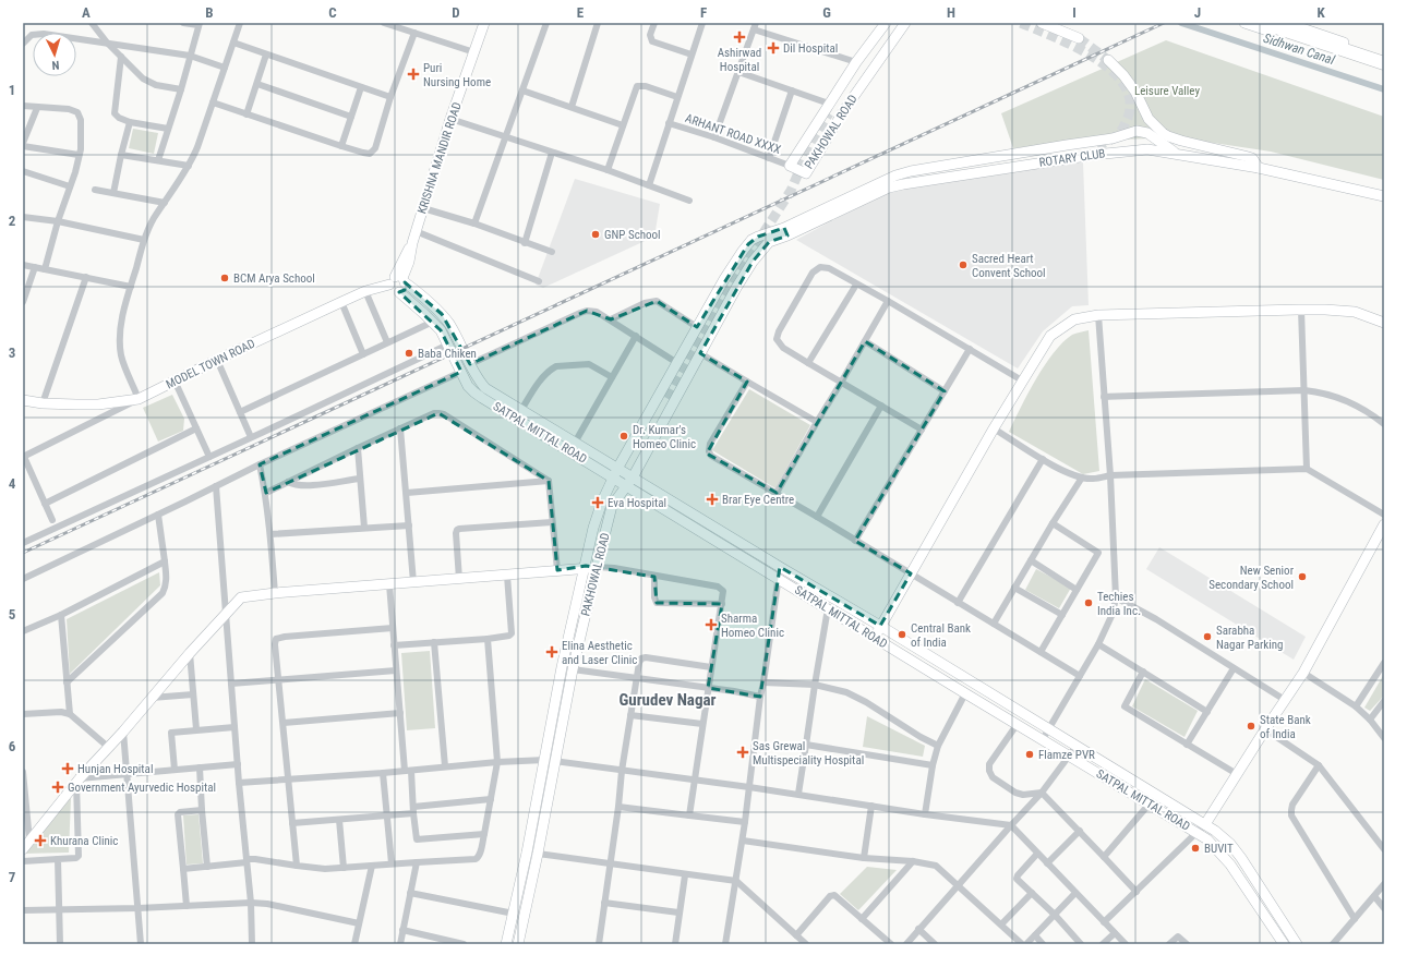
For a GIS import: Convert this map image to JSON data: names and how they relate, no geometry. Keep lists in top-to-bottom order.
{
  "streets": {
    "street": [
      "PAKHOWAL ROAD",
      "ARHANT ROAD XXXX",
      "KRISHNA MANDIR ROAD",
      "ROTARY CLUB",
      "MODEL TOWN ROAD",
      "SATPAL MITTAL ROAD"
    ]
  },
  "crossings": [
    ["PAKHOWAL ROAD", "ARHANT ROAD XXXX"],
    ["PAKHOWAL ROAD", "ROTARY CLUB"],
    ["PAKHOWAL ROAD", "SATPAL MITTAL ROAD"],
    ["KRISHNA MANDIR ROAD", "MODEL TOWN ROAD"],
    ["KRISHNA MANDIR ROAD", "SATPAL MITTAL ROAD"],
    ["MODEL TOWN ROAD", "SATPAL MITTAL ROAD"]
  ],
  "districts": ["Gurudev Nagar"],
  "water": ["Sidhwan Canal"],
  "parks": ["Leisure Valley"],
  "places": {
    "health": [
      "Ashirwad Hospital",
      "Dil Hospital",
      "Puri Nursing Home",
      "Brar Eye Centre",
      "Eva Hospital",
      "Sharma Homeo Clinic",
      "Elina Aesthetic and Laser Clinic",
      "Sas Grewal Multispeciality Hospital",
      "Hunjan Hospital",
      "Government Ayurvedic Hospital",
      "Khurana Clinic"
    ],
    "other": [
      "GNP School",
      "Sacred Heart Convent School",
      "BCM Arya School",
      "Baba Chiken",
      "Dr. Kumar's Homeo Clinic",
      "New Senior Secondary School",
      "Techies India Inc.",
      "Central Bank of India",
      "Sarabha Nagar Parking",
      "State Bank of India",
      "Flamze PVR",
      "BUVIT"
    ]
  },
  "north": "bottom",
  "grid": {
    "columns": [
      "A",
      "B",
      "C",
      "D",
      "E",
      "F",
      "G",
      "H",
      "I",
      "J",
      "K"
    ],
    "rows": [
      "1",
      "2",
      "3",
      "4",
      "5",
      "6",
      "7"
    ]
  }
}
